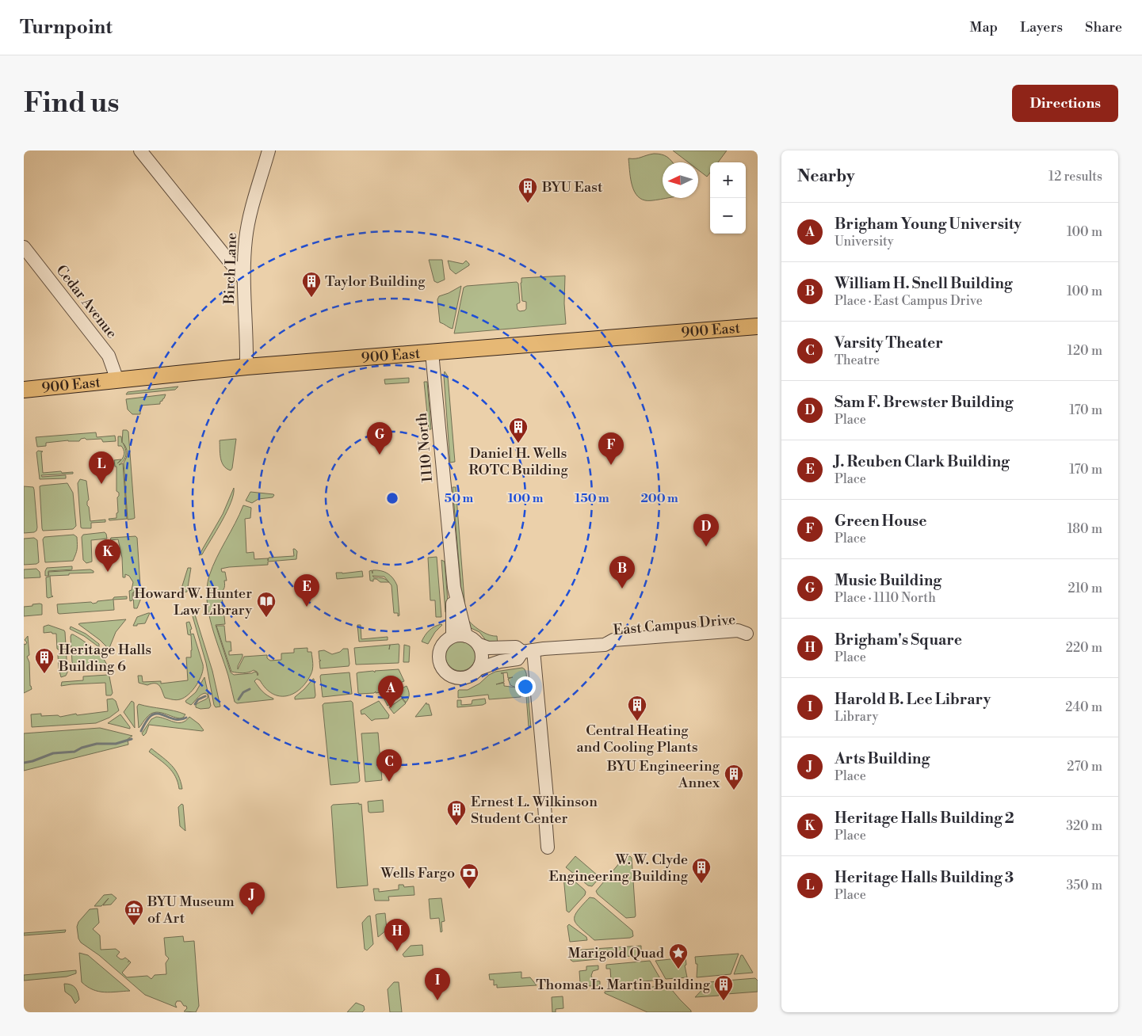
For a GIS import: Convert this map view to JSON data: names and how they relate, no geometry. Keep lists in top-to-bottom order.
{
  "streets": {
    "main road": ["900 East"],
    "street": [
      "Birch Lane",
      "Cedar Avenue",
      "1110 North",
      "East Campus Drive"
    ]
  },
  "crossings": [
    ["Birch Lane", "900 East"],
    ["Cedar Avenue", "900 East"],
    ["900 East", "1110 North"]
  ],
  "places": {
    "building": [
      "BYU East",
      "Taylor Building",
      "Daniel H. Wells ROTC Building",
      "Heritage Halls Building 6",
      "Central Heating and Cooling Plants",
      "BYU Engineering Annex",
      "Ernest L. Wilkinson Student Center",
      "W. W. Clyde Engineering Building",
      "Thomas L. Martin Building"
    ],
    "library": ["Howard W. Hunter Law Library"],
    "bank": ["Wells Fargo"],
    "museum": ["BYU Museum of Art"],
    "place": ["Marigold Quad"]
  },
  "north": "left",
  "page": {
    "header": "Turnpoint",
    "nav": ["Map", "Layers", "Share"],
    "buttons": "Directions",
    "title": "Find us",
    "heading": ["Nearby", "12 results"],
    "map_buttons": ["+", "−"],
    "list": [
      {
        "mark": "A",
        "name": "Brigham Young University",
        "note": "University",
        "value": "100 m"
      },
      {
        "mark": "B",
        "name": "William H. Snell Building",
        "note": "Place · East Campus Drive",
        "value": "100 m"
      },
      {
        "mark": "C",
        "name": "Varsity Theater",
        "note": "Theatre",
        "value": "120 m"
      },
      {
        "mark": "D",
        "name": "Sam F. Brewster Building",
        "note": "Place",
        "value": "170 m"
      },
      {
        "mark": "E",
        "name": "J. Reuben Clark Building",
        "note": "Place",
        "value": "170 m"
      },
      {
        "mark": "F",
        "name": "Green House",
        "note": "Place",
        "value": "180 m"
      },
      {
        "mark": "G",
        "name": "Music Building",
        "note": "Place · 1110 North",
        "value": "210 m"
      },
      {
        "mark": "H",
        "name": "Brigham's Square",
        "note": "Place",
        "value": "220 m"
      },
      {
        "mark": "I",
        "name": "Harold B. Lee Library",
        "note": "Library",
        "value": "240 m"
      },
      {
        "mark": "J",
        "name": "Arts Building",
        "note": "Place",
        "value": "270 m"
      },
      {
        "mark": "K",
        "name": "Heritage Halls Building 2",
        "note": "Place",
        "value": "320 m"
      },
      {
        "mark": "L",
        "name": "Heritage Halls Building 3",
        "note": "Place",
        "value": "350 m"
      }
    ],
    "pins": [
      "G",
      "F",
      "L",
      "D",
      "K",
      "B",
      "E",
      "A",
      "C",
      "J",
      "H",
      "I"
    ]
  },
  "rings": [
    "50 m",
    "100 m",
    "150 m",
    "200 m"
  ]
}
